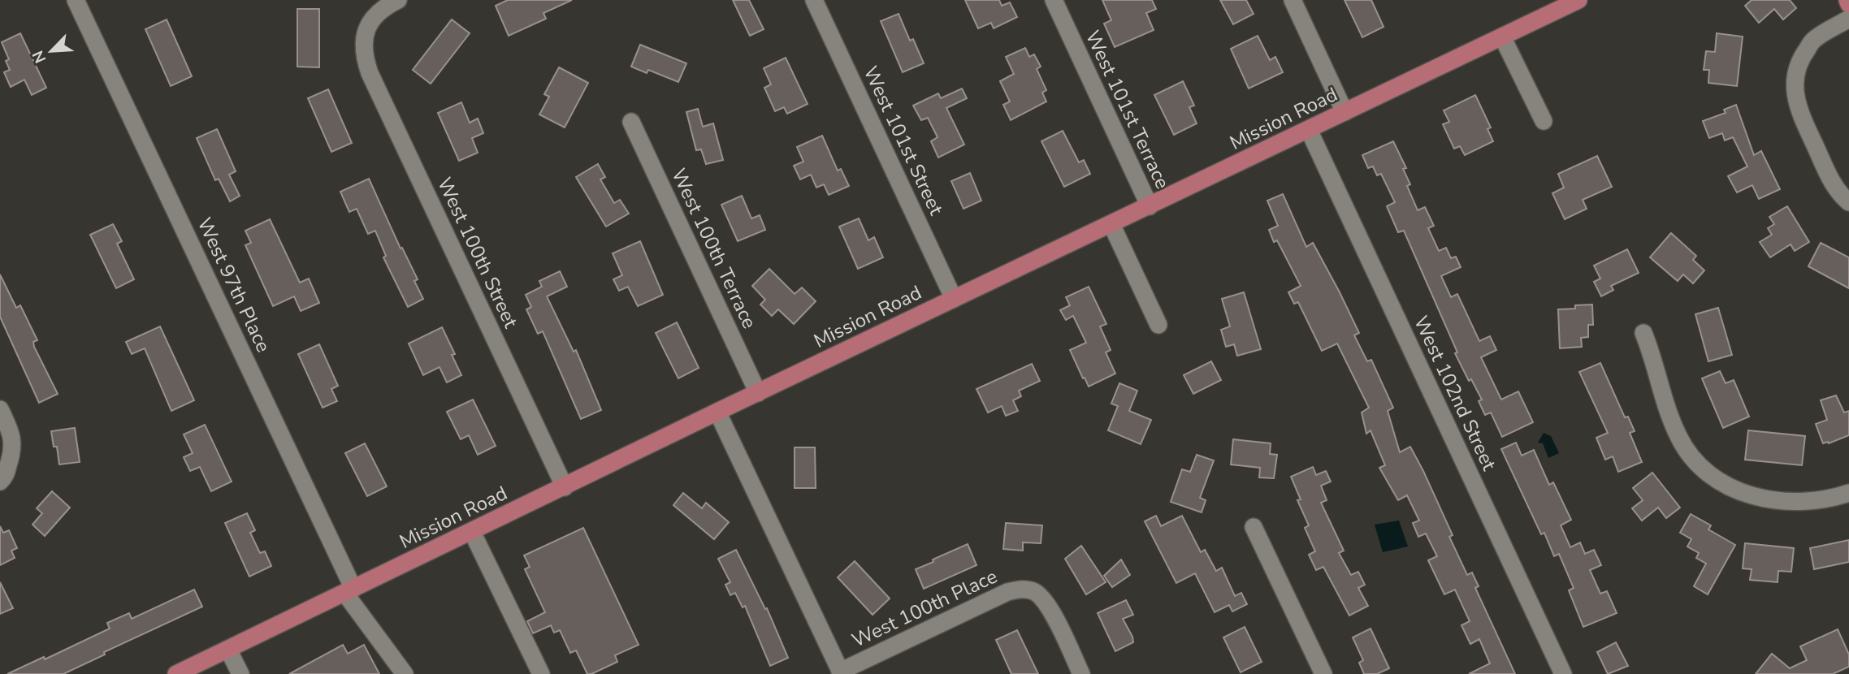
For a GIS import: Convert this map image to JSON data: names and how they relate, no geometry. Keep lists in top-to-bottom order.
{
  "streets": {
    "main road": ["Mission Road"],
    "street": [
      "West 101st Terrace",
      "West 101st Street",
      "West 100th Terrace",
      "West 100th Street",
      "West 97th Place",
      "West 102nd Street",
      "West 100th Place"
    ]
  },
  "crossings": [
    ["West 101st Terrace", "Mission Road"],
    ["Mission Road", "West 101st Street"],
    ["Mission Road", "West 100th Terrace"],
    ["Mission Road", "West 100th Street"],
    ["Mission Road", "West 97th Place"],
    ["Mission Road", "West 102nd Street"]
  ],
  "north": "bottom left"
}
